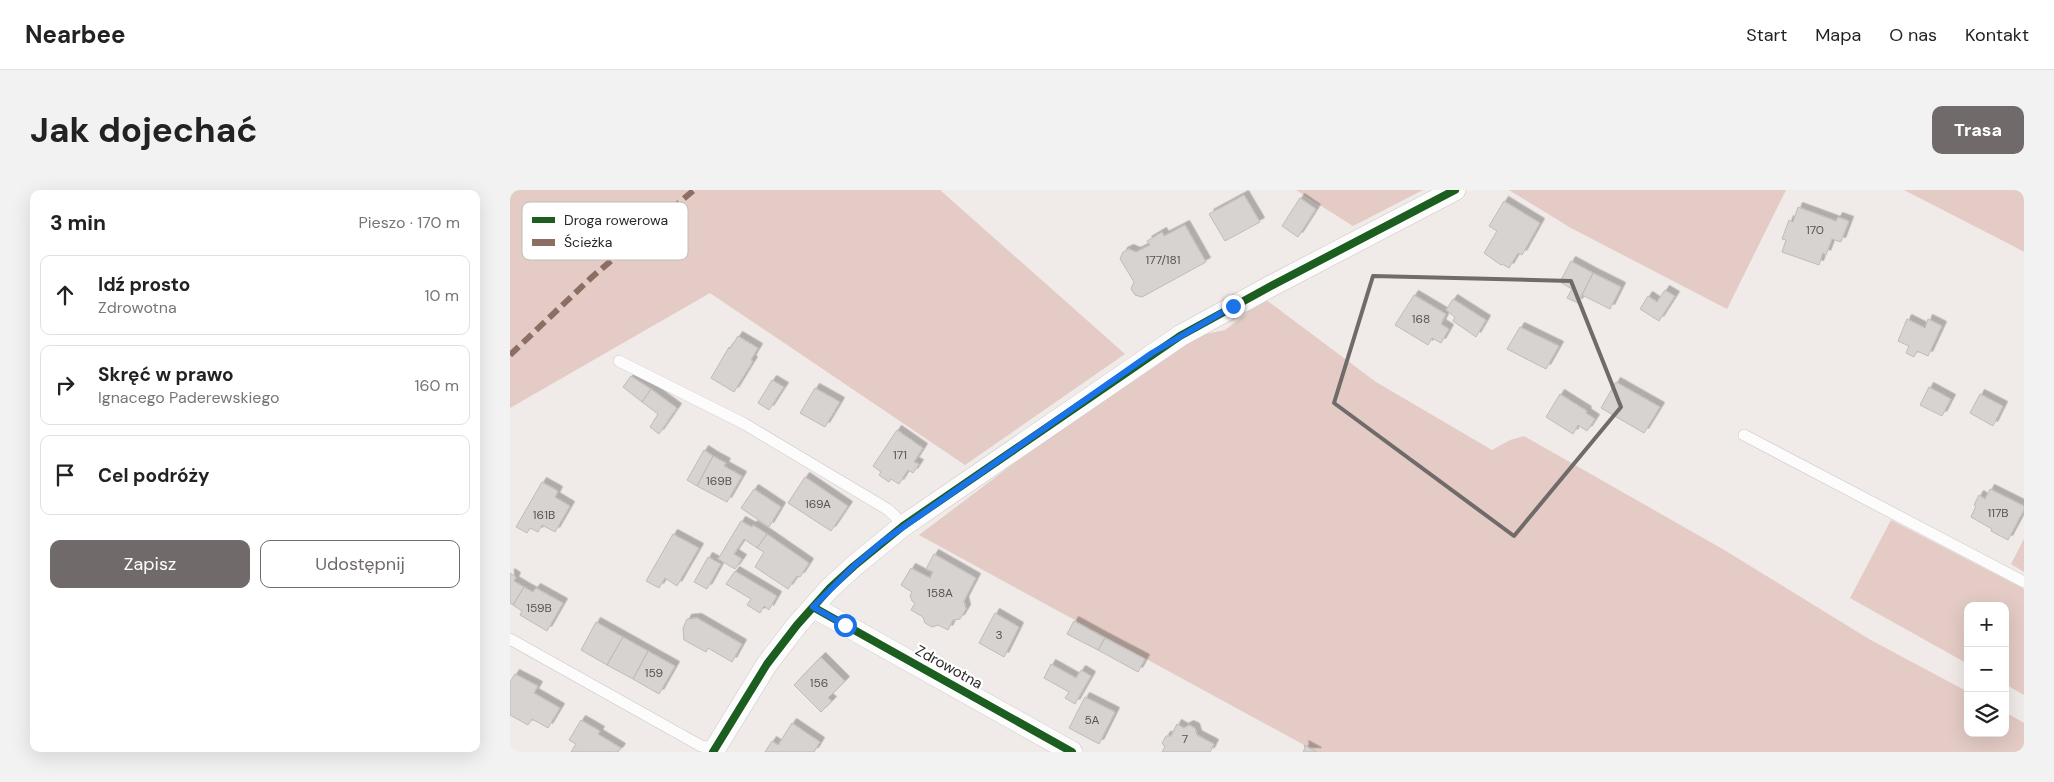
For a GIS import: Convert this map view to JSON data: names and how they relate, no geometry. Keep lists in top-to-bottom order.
{
  "streets": {
    "street": ["Zdrowotna"]
  },
  "house_numbers": [
    "170",
    "177/181",
    "168",
    "171",
    "169B",
    "169A",
    "117B",
    "161B",
    "158A",
    "159B",
    "3",
    "159",
    "156",
    "5A",
    "7"
  ],
  "legend": ["Droga rowerowa", "Ścieżka"],
  "page": {
    "header": "Nearbee",
    "nav": [
      "Start",
      "Mapa",
      "O nas",
      "Kontakt"
    ],
    "buttons": [
      "Trasa",
      ["Zapisz", "Udostępnij"]
    ],
    "title": "Jak dojechać",
    "heading": ["3 min", "Pieszo · 170 m"],
    "list": [
      ["Idź prosto", "Zdrowotna", "10 m"],
      ["Skręć w prawo", "Ignacego Paderewskiego", "160 m"],
      "Cel podróży"
    ],
    "map_buttons": ["+", "−"]
  }
}
